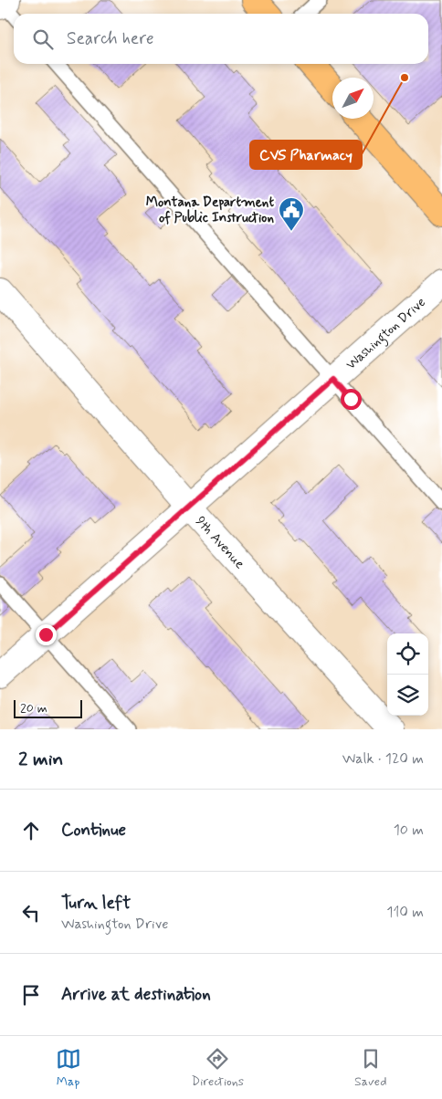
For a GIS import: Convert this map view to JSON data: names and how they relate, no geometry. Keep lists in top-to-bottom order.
{
  "streets": {
    "street": ["Washington Drive", "9th Avenue"]
  },
  "crossings": [
    ["Washington Drive", "9th Avenue"]
  ],
  "places": {
    "other": ["CVS Pharmacy"],
    "public building": ["Montana Department of Public Instruction"]
  },
  "scale_bar": "20 m",
  "north": "top right",
  "page": {
    "search": "Search here",
    "scale": "20 m",
    "heading": ["2 min", "Walk · 120 m"],
    "list": [
      ["Continue", "10 m"],
      ["Turn left", "Washington Drive", "110 m"],
      "Arrive at destination"
    ],
    "nav": ["Map", "Directions", "Saved"]
  }
}
